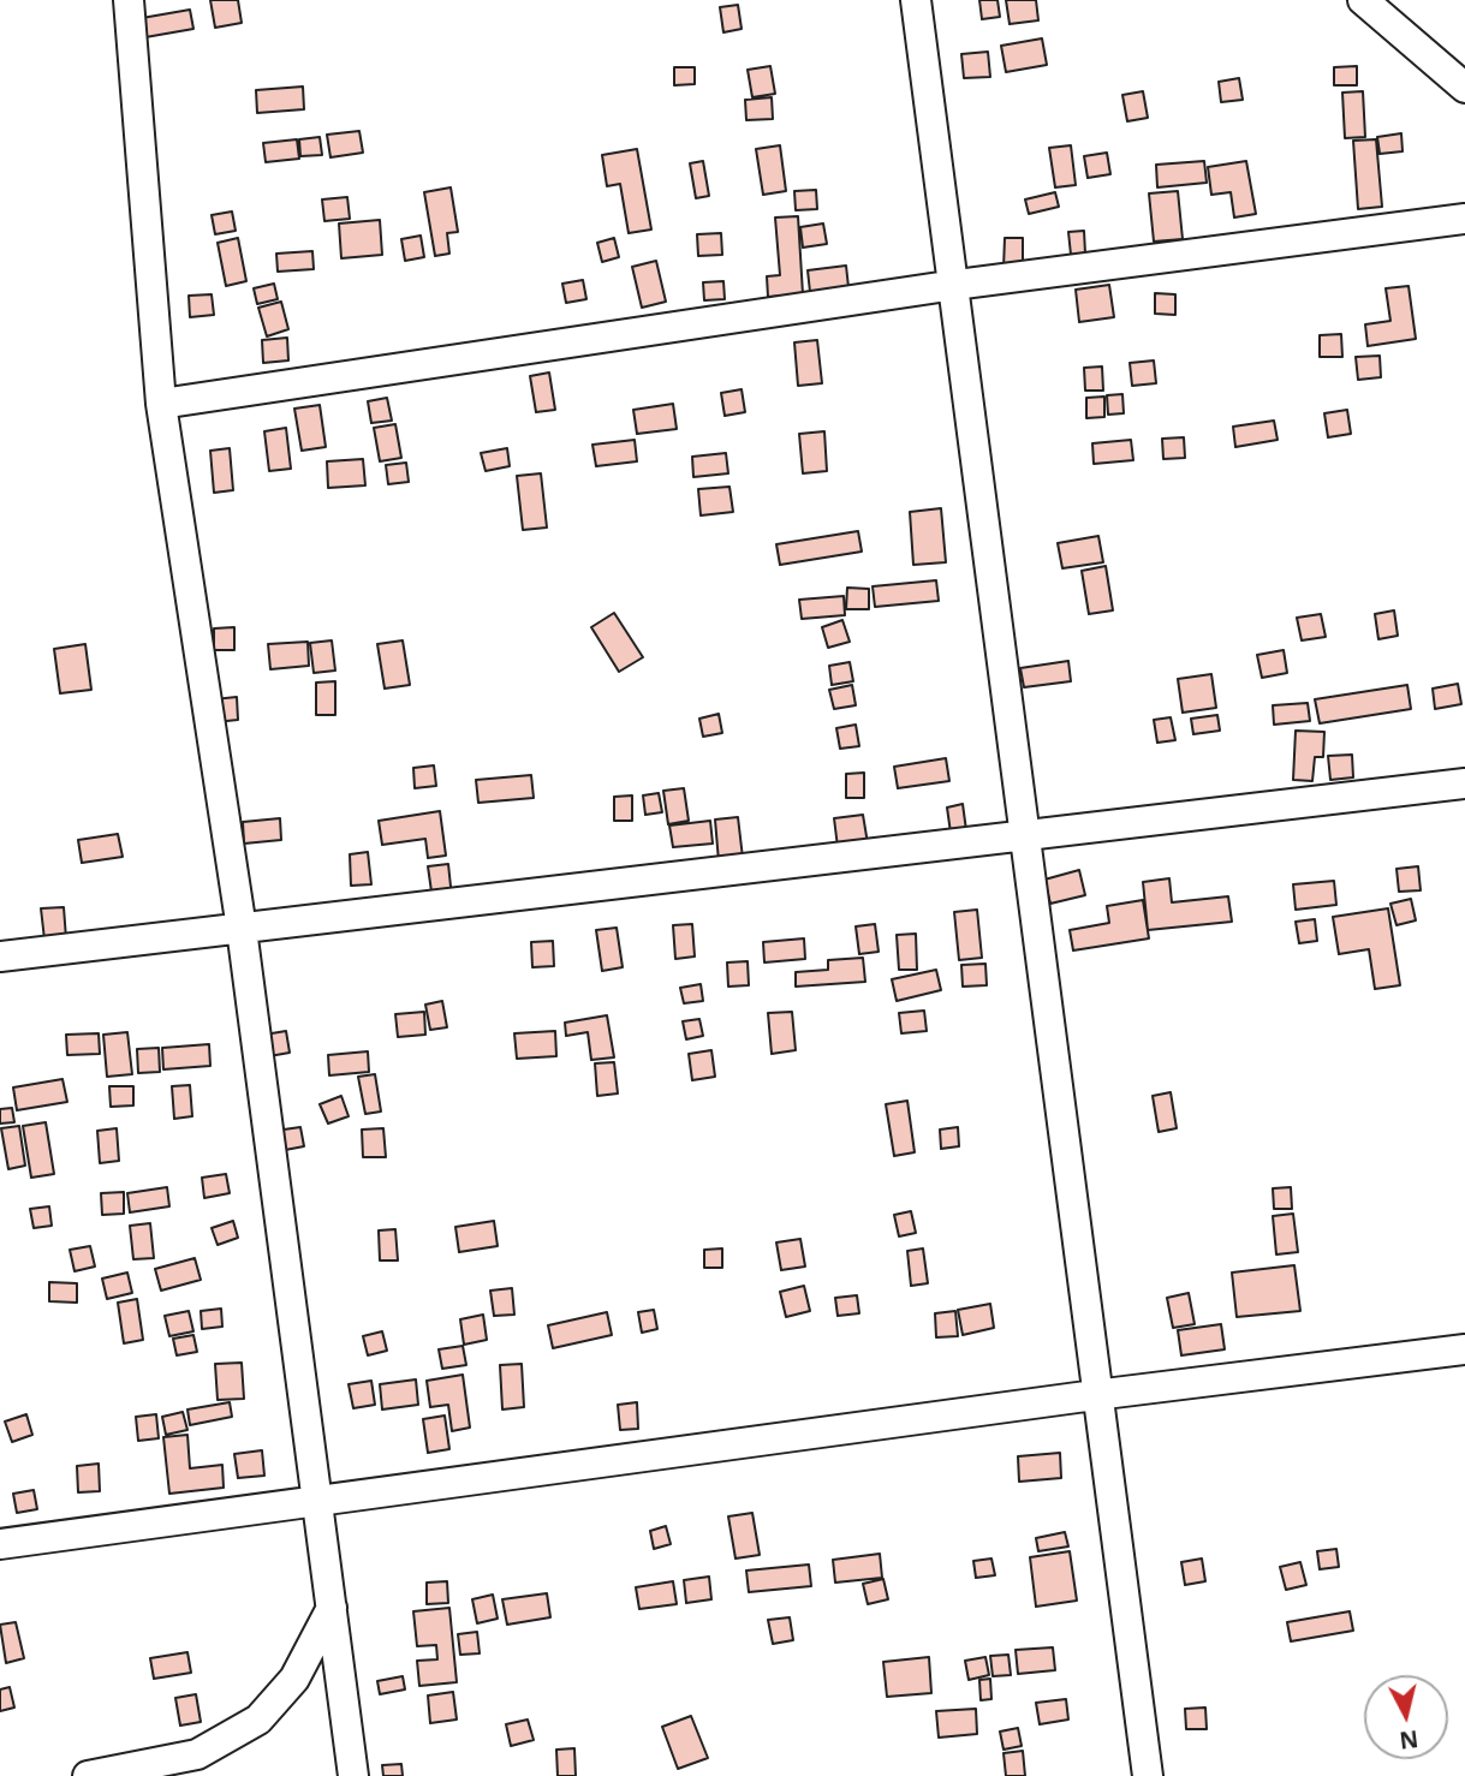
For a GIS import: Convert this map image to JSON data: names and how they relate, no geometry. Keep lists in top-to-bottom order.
{
  "north": "bottom"
}
